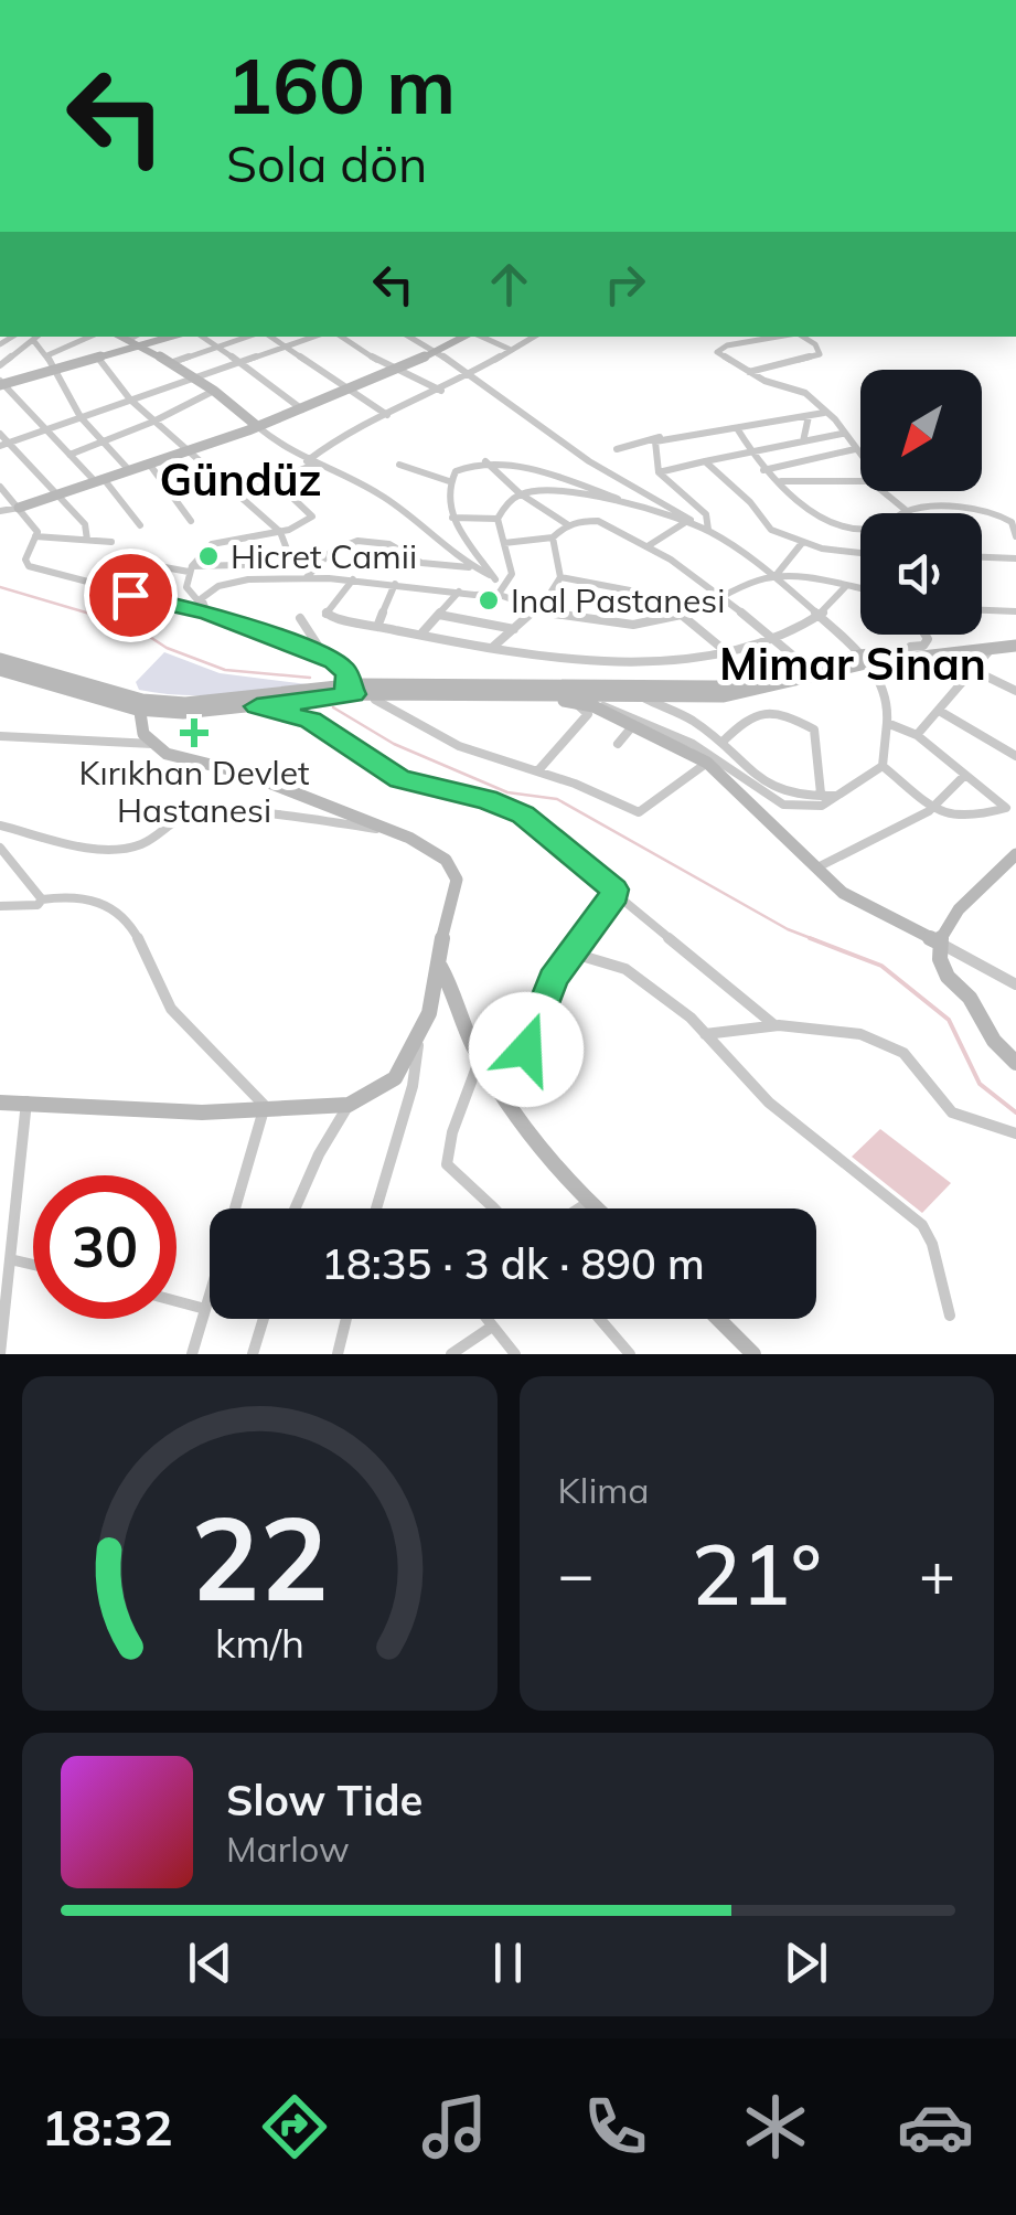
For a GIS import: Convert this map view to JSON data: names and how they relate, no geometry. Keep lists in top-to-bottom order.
{
  "districts": ["Gündüz", "Mimar Sinan"],
  "places": {
    "other": ["Hicret Camii", "Inal Pastanesi"],
    "health": ["Kırıkhan Devlet Hastanesi"]
  },
  "north": "bottom left",
  "page": {
    "turn": ["160 m", "Sola dön"],
    "limit": "30",
    "trip": "18:35 · 3 dk · 890 m",
    "tile": "Klima",
    "heat": ["−", "21°", "+"],
    "song": ["Slow Tide", "Marlow"],
    "tabs": "18:32",
    "gauge": ["22", "km/h"]
  }
}
